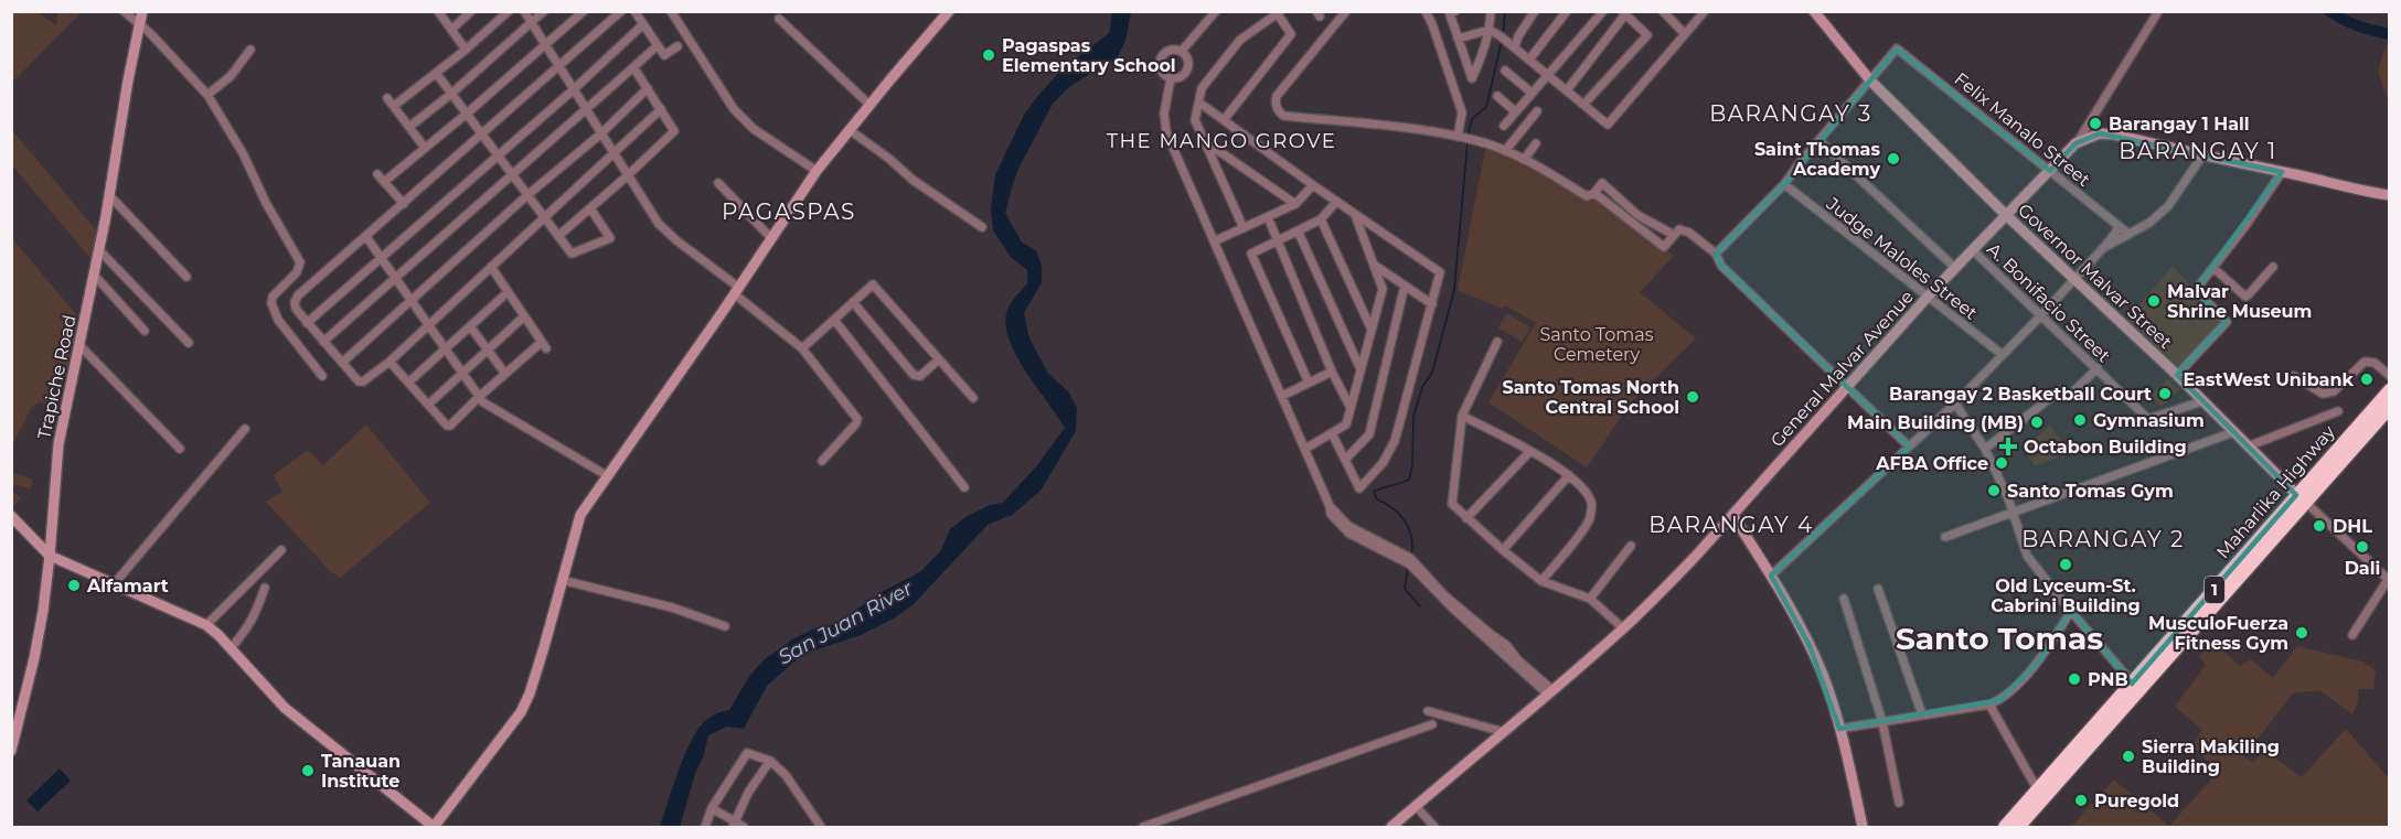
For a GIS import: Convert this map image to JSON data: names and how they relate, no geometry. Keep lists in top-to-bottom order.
{
  "streets": {
    "highway": ["Maharlika Highway", "1"],
    "main road": ["Governor Malvar Street", "General Malvar Avenue", "Trapiche Road"],
    "street": ["Felix Manalo Street", "Judge Maloles Street", "A. Bonifacio Street"]
  },
  "crossings": [
    ["Felix Manalo Street", "Governor Malvar Street"],
    ["Felix Manalo Street", "General Malvar Avenue"],
    ["Judge Maloles Street", "General Malvar Avenue"],
    ["Governor Malvar Street", "A. Bonifacio Street"],
    ["Governor Malvar Street", "General Malvar Avenue"],
    ["Governor Malvar Street", "Maharlika Highway"],
    ["A. Bonifacio Street", "General Malvar Avenue"]
  ],
  "districts": [
    "BARANGAY 3",
    "THE MANGO GROVE",
    "BARANGAY 1",
    "PAGASPAS",
    "BARANGAY 4",
    "BARANGAY 2",
    "Santo Tomas"
  ],
  "water": ["San Juan River"],
  "parks": ["Santo Tomas Cemetery"],
  "places": {
    "other": [
      "Pagaspas Elementary School",
      "Barangay 1 Hall",
      "Saint Thomas Academy",
      "Malvar Shrine Museum",
      "EastWest Unibank",
      "Barangay 2 Basketball Court",
      "Santo Tomas North Central School",
      "Gymnasium",
      "Main Building (MB)",
      "AFBA Office",
      "Santo Tomas Gym",
      "DHL",
      "Dali",
      "Old Lyceum-St. Cabrini Building",
      "Alfamart",
      "MusculoFuerza Fitness Gym",
      "PNB",
      "Sierra Makiling Building",
      "Tanauan Institute",
      "Puregold"
    ],
    "health": ["Octabon Building"]
  }
}
